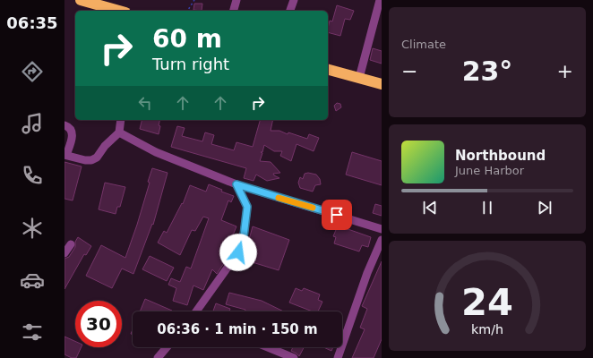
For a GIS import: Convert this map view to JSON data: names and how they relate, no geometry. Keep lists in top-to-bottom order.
{
  "page": {
    "tabs": "06:35",
    "tile": "Climate",
    "turn": ["60 m", "Turn right"],
    "heat": ["−", "23°", "+"],
    "song": ["Northbound", "June Harbor"],
    "limit": "30",
    "trip": "06:36 · 1 min · 150 m",
    "gauge": ["24", "km/h"]
  }
}
